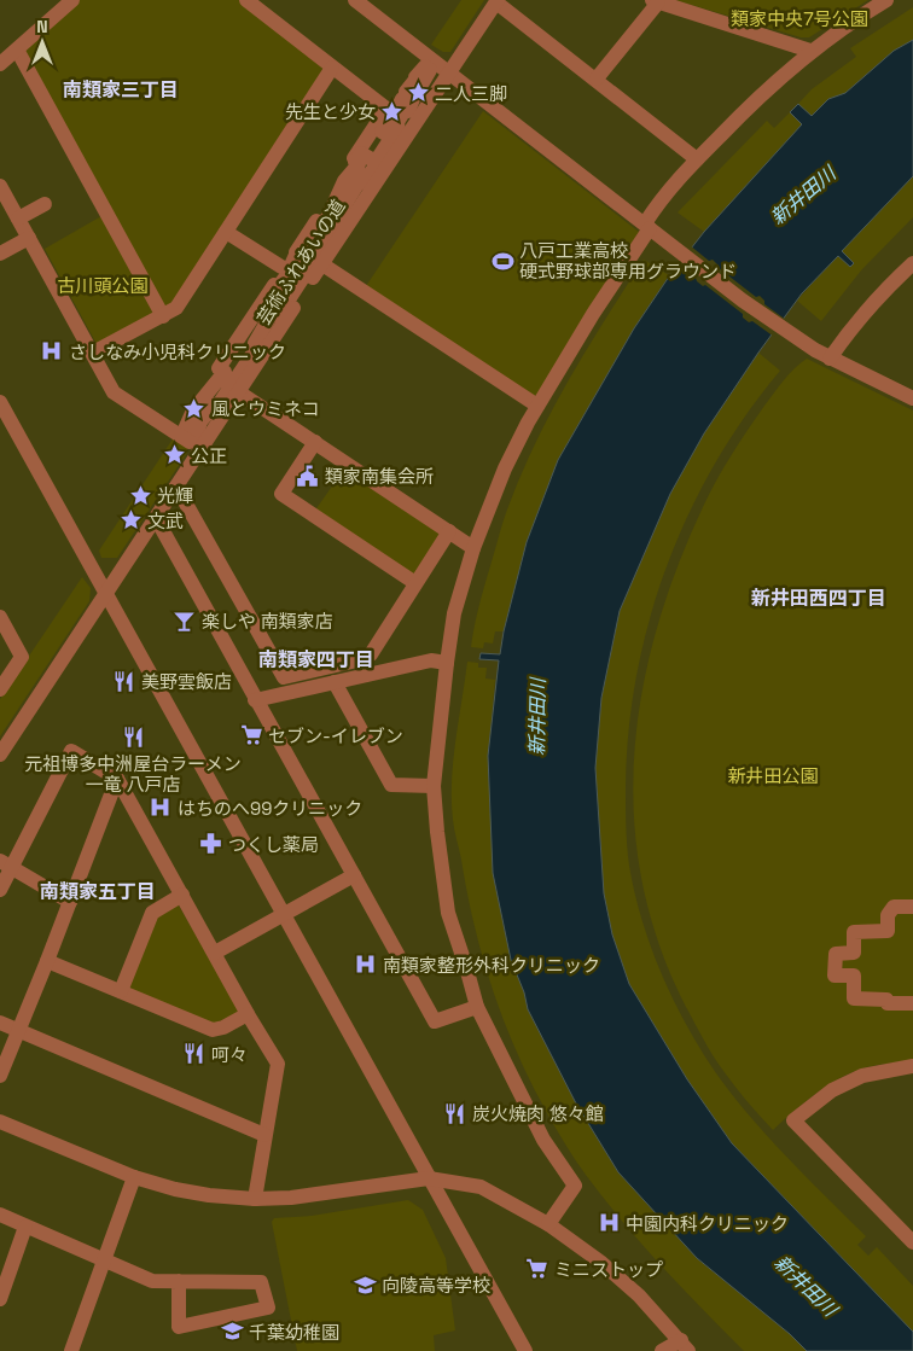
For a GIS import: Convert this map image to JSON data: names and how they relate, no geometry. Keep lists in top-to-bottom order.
{
  "streets": {
    "street": ["芸術ふれあいの道"]
  },
  "districts": [
    "南類家三丁目",
    "新井田西四丁目",
    "南類家四丁目",
    "南類家五丁目"
  ],
  "water": ["新井田川"],
  "parks": ["類家中央7号公園", "古川頭公園", "新井田公園"],
  "places": {
    "place": [
      "二人三脚",
      "先生と少女",
      "風とウミネコ",
      "公正",
      "光輝",
      "文武"
    ],
    "sports": ["八戸工業高校 硬式野球部専用グラウンド"],
    "hospital": [
      "さしなみ小児科クリニック",
      "はちのへ99クリニック",
      "南類家整形外科クリニック",
      "中園内科クリニック"
    ],
    "public building": ["類家南集会所"],
    "bar": ["楽しや 南類家店"],
    "restaurant": [
      "美野雲飯店",
      "元祖博多中洲屋台ラーメン 一竜 八戸店",
      "呵々",
      "炭火焼肉 悠々館"
    ],
    "supermarket": ["セブン-イレブン", "ミニストップ"],
    "pharmacy": ["つくし薬局"],
    "school or university": ["向陵高等学校", "千葉幼稚園"]
  },
  "north": "top"
}
